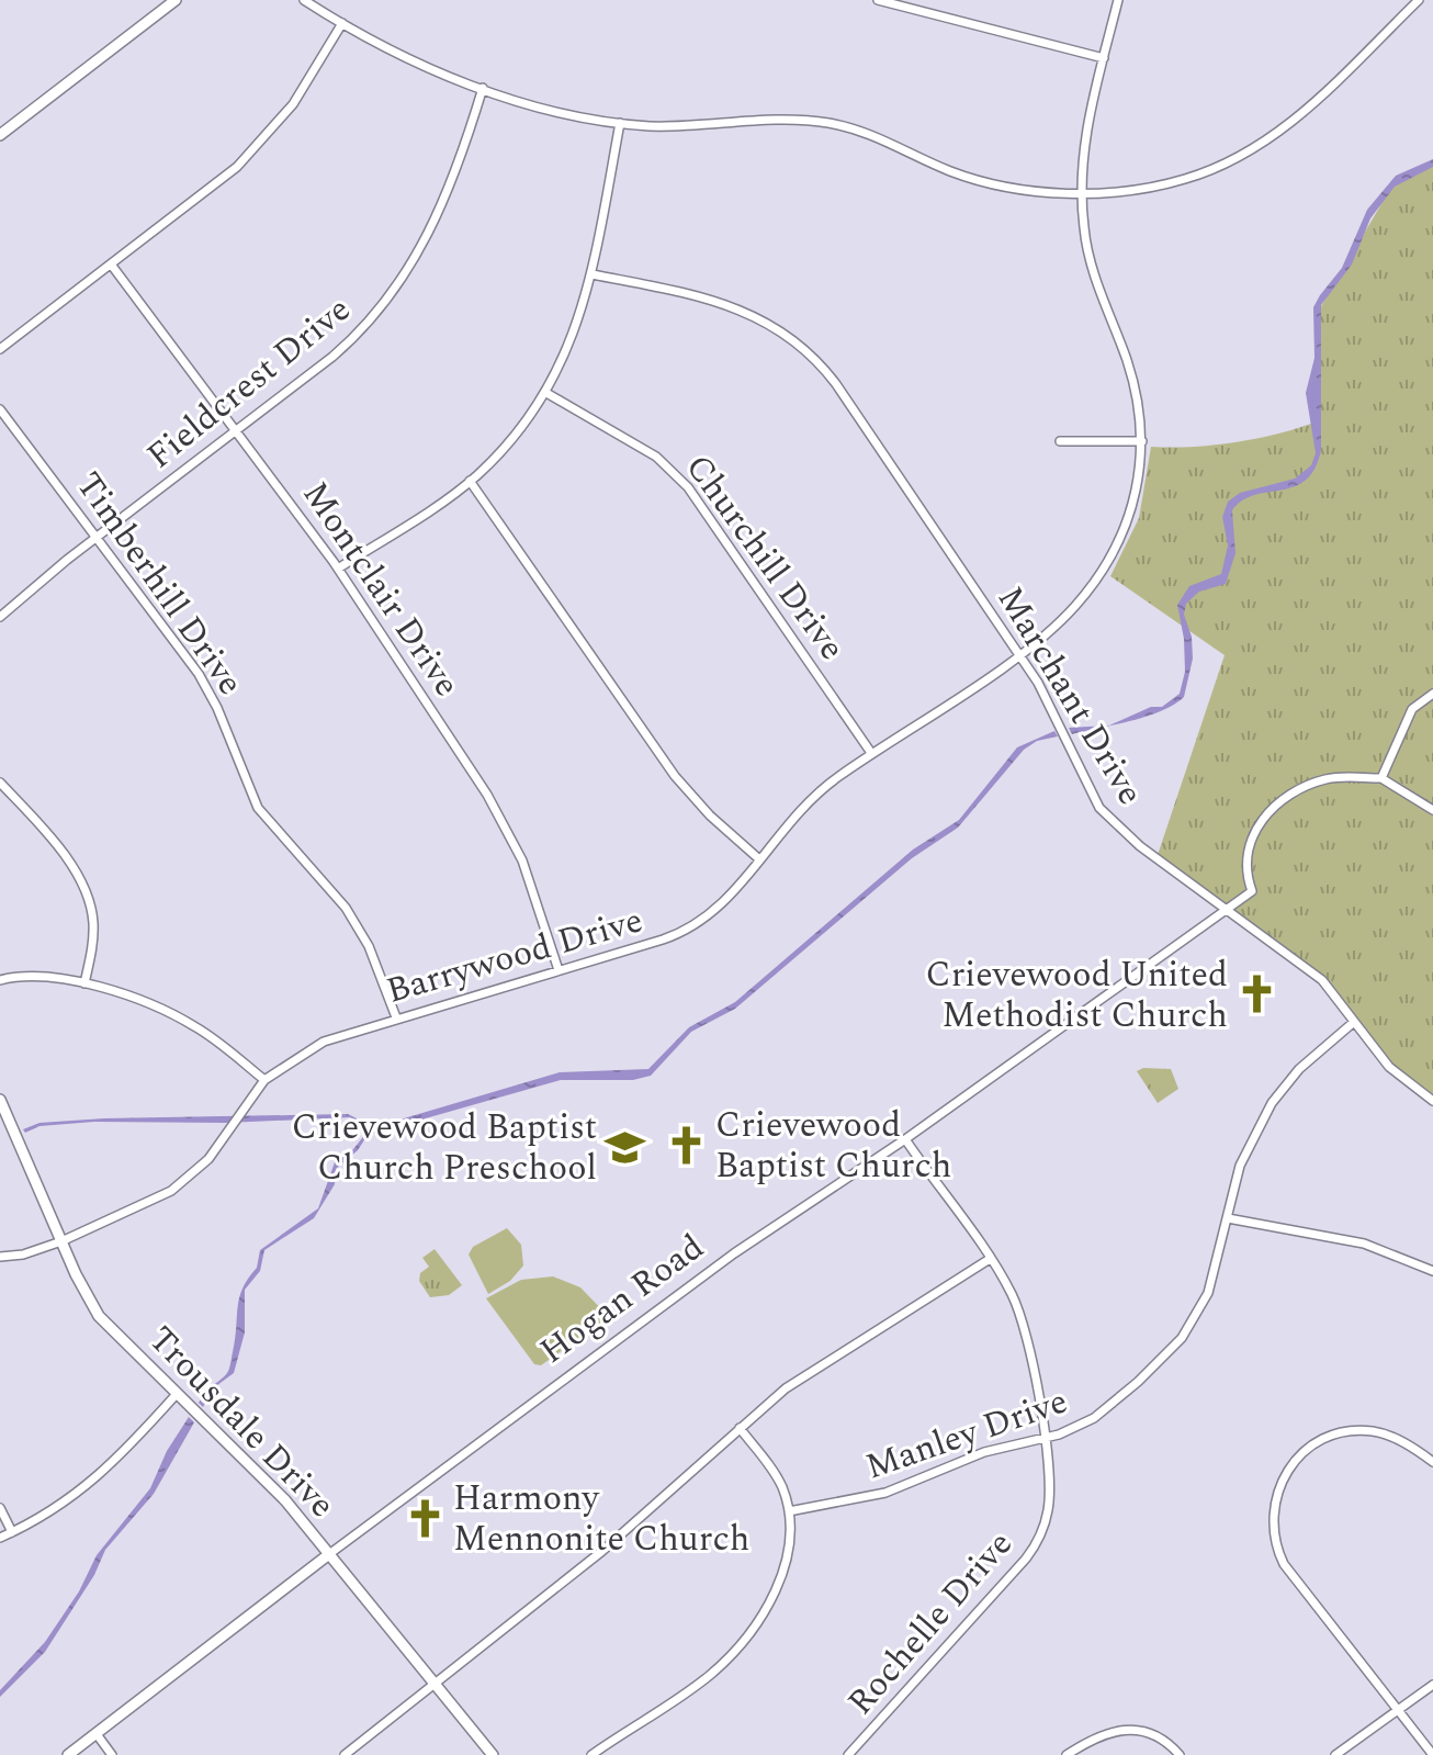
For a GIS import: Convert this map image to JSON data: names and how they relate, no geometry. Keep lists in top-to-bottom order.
{
  "streets": {
    "street": [
      "Fieldcrest Drive",
      "Churchill Drive",
      "Timberhill Drive",
      "Montclair Drive",
      "Marchant Drive",
      "Barrywood Drive",
      "Hogan Road",
      "Trousdale Drive",
      "Manley Drive",
      "Rochelle Drive"
    ]
  },
  "crossings": [
    ["Fieldcrest Drive", "Timberhill Drive"],
    ["Fieldcrest Drive", "Montclair Drive"],
    ["Churchill Drive", "Barrywood Drive"],
    ["Timberhill Drive", "Barrywood Drive"],
    ["Montclair Drive", "Barrywood Drive"],
    ["Marchant Drive", "Barrywood Drive"],
    ["Marchant Drive", "Hogan Road"],
    ["Marchant Drive", "Manley Drive"],
    ["Barrywood Drive", "Trousdale Drive"],
    ["Hogan Road", "Trousdale Drive"],
    ["Hogan Road", "Rochelle Drive"],
    ["Manley Drive", "Rochelle Drive"]
  ],
  "places": {
    "church": ["Crievewood United Methodist Church", "Crievewood Baptist Church", "Harmony Mennonite Church"],
    "school or university": ["Crievewood Baptist Church Preschool"]
  }
}
